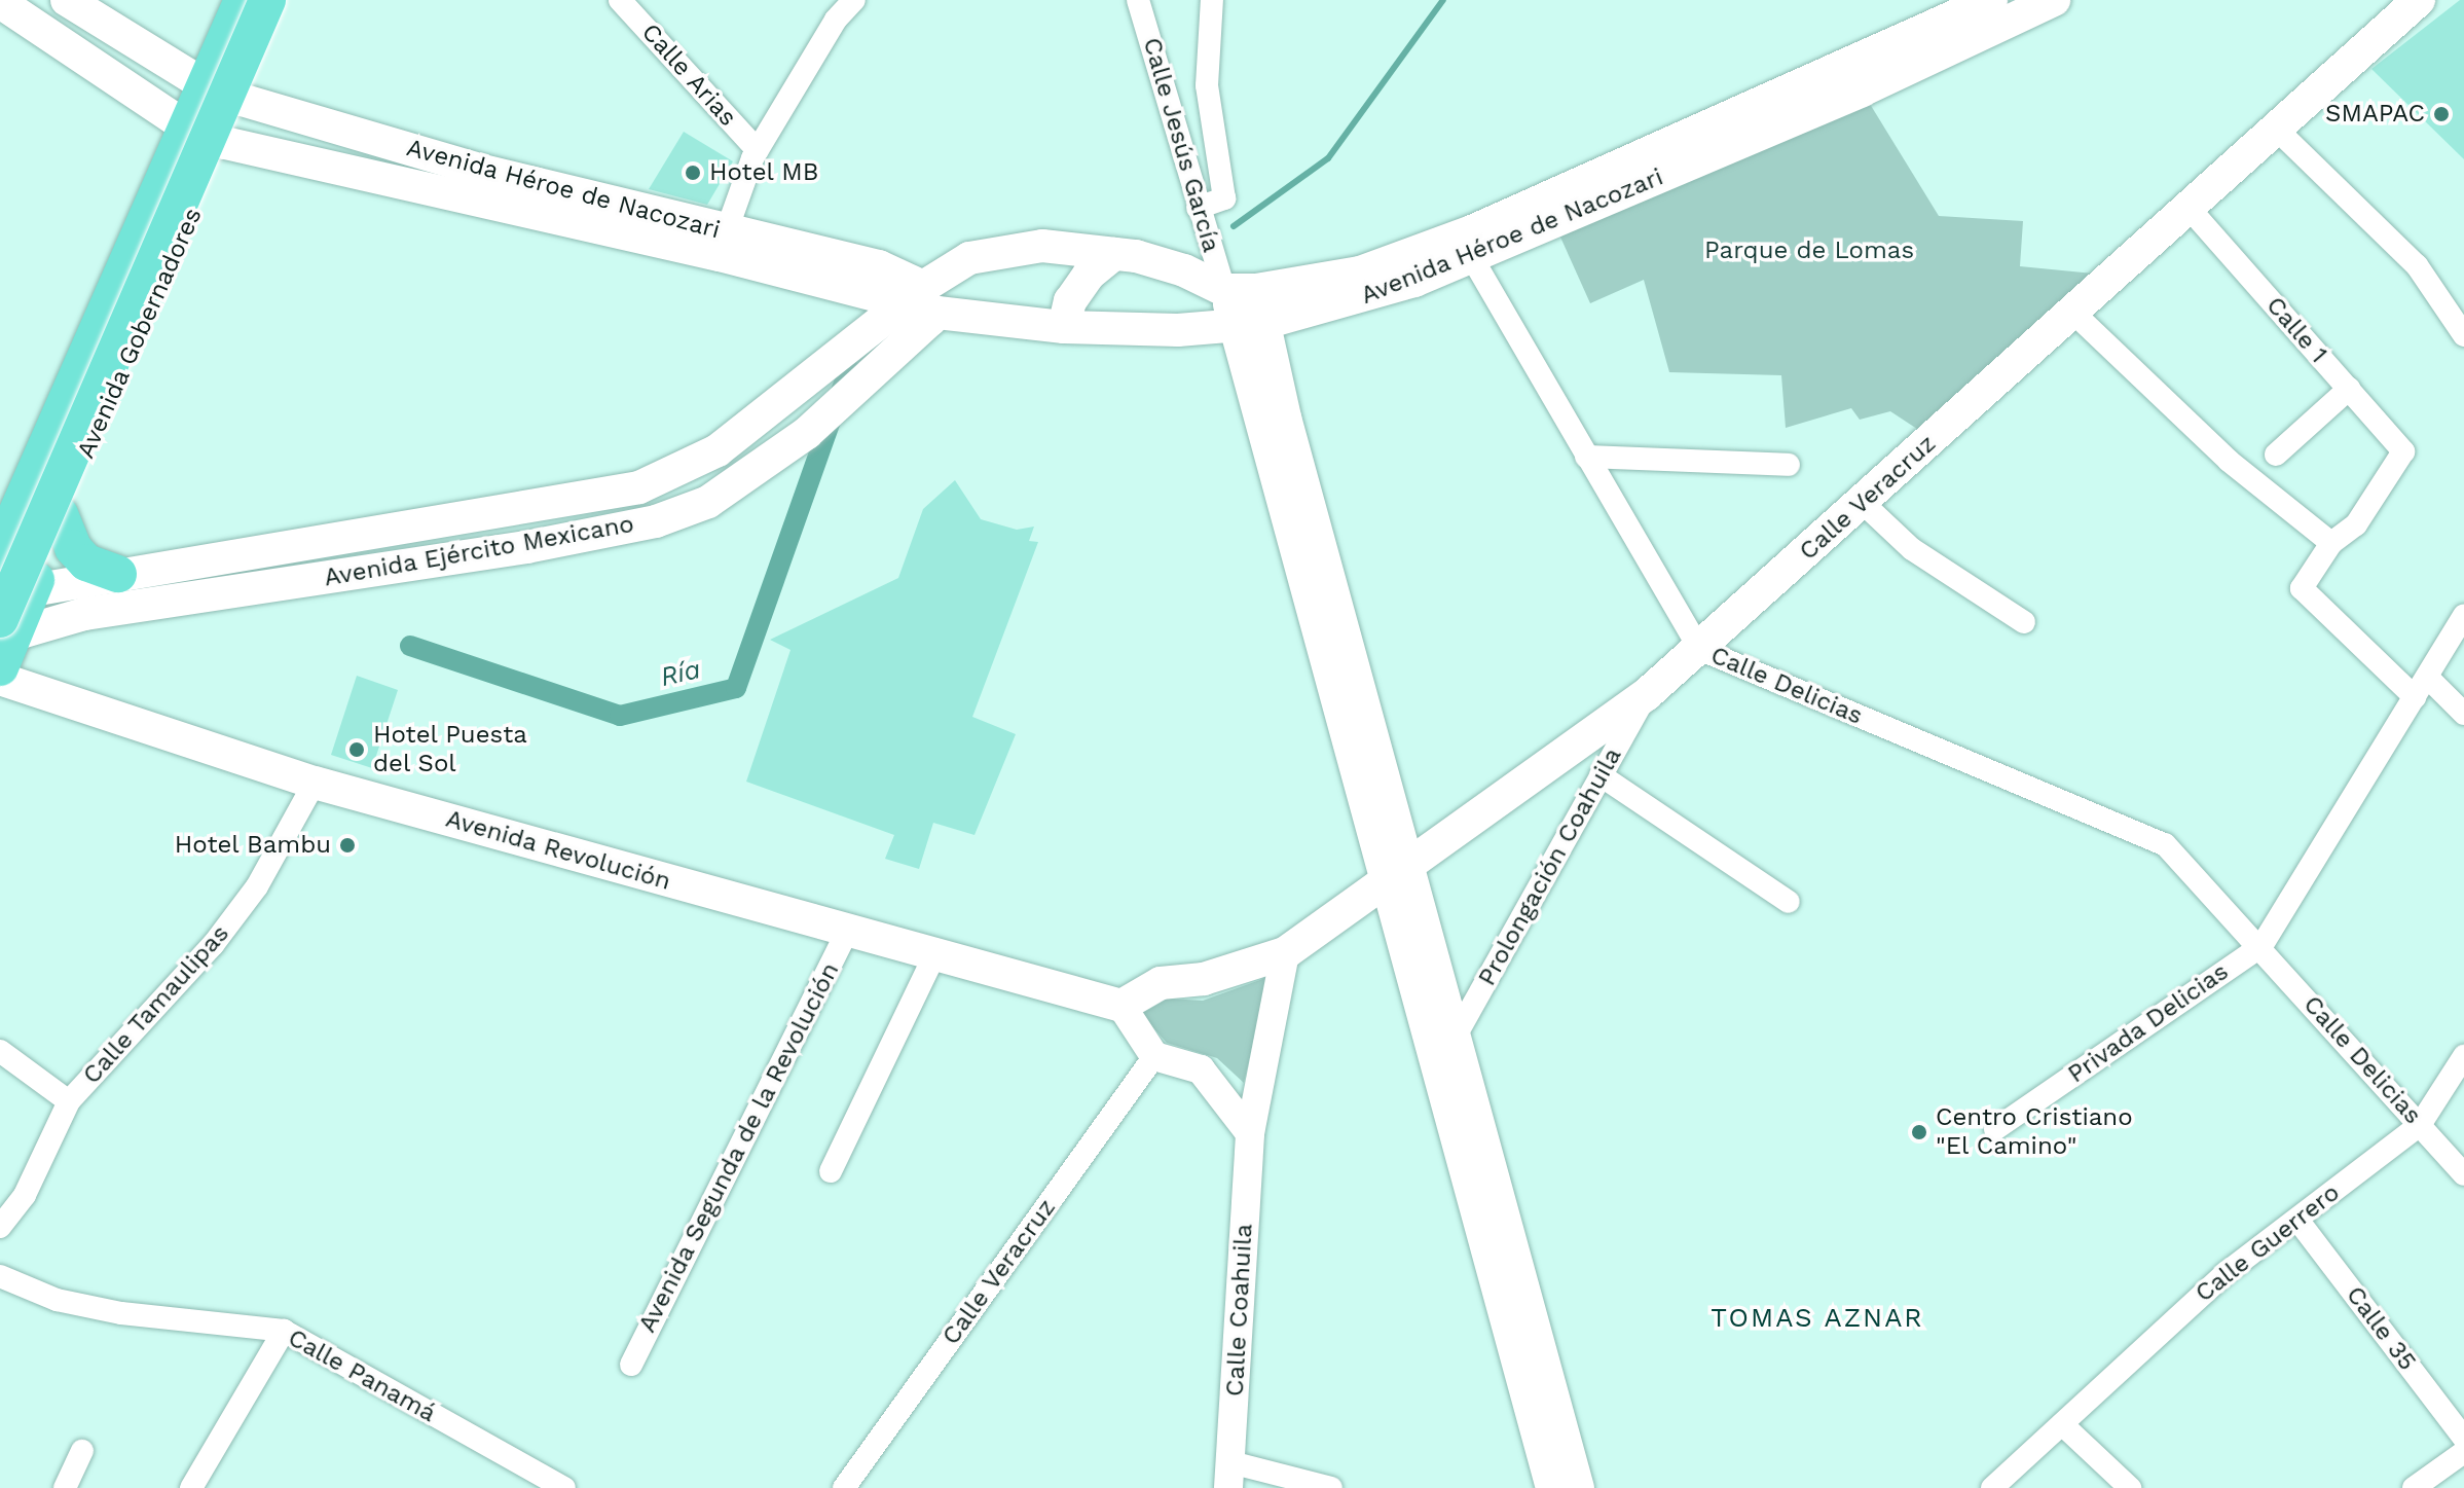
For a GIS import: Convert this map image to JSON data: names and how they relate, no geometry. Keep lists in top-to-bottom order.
{
  "streets": {
    "main road": [
      "Avenida Héroe de Nacozari",
      "Avenida Gobernadores",
      "Calle Veracruz",
      "Avenida Ejército Mexicano",
      "Avenida Revolución"
    ],
    "street": [
      "Calle Arias",
      "Calle Jesús García",
      "Calle 1",
      "Calle Delicias",
      "Prolongación Coahuila",
      "Calle Tamaulipas",
      "Privada Delicias",
      "Avenida Segunda de la Revolución",
      "Calle Guerrero",
      "Calle Coahuila",
      "Calle 35",
      "Calle Panamá"
    ]
  },
  "crossings": [
    ["Calle Jesús García", "Avenida Héroe de Nacozari"],
    ["Avenida Héroe de Nacozari", "Avenida Gobernadores"],
    ["Avenida Héroe de Nacozari", "Avenida Ejército Mexicano"],
    ["Avenida Héroe de Nacozari", "Calle Delicias"],
    ["Calle 1", "Calle Veracruz"],
    ["Avenida Gobernadores", "Avenida Ejército Mexicano"],
    ["Calle Veracruz", "Calle Delicias"],
    ["Calle Veracruz", "Prolongación Coahuila"],
    ["Calle Veracruz", "Calle Coahuila"],
    ["Calle Delicias", "Privada Delicias"],
    ["Calle Delicias", "Calle Guerrero"],
    ["Avenida Revolución", "Calle Tamaulipas"],
    ["Avenida Revolución", "Avenida Segunda de la Revolución"],
    ["Calle Guerrero", "Calle 35"]
  ],
  "districts": ["TOMAS AZNAR"],
  "water": ["Ría"],
  "parks": ["Parque de Lomas"],
  "places": [
    "SMAPAC",
    "Hotel MB",
    "Hotel Puesta del Sol",
    "Hotel Bambu",
    "Centro Cristiano \"El Camino\""
  ]
}
